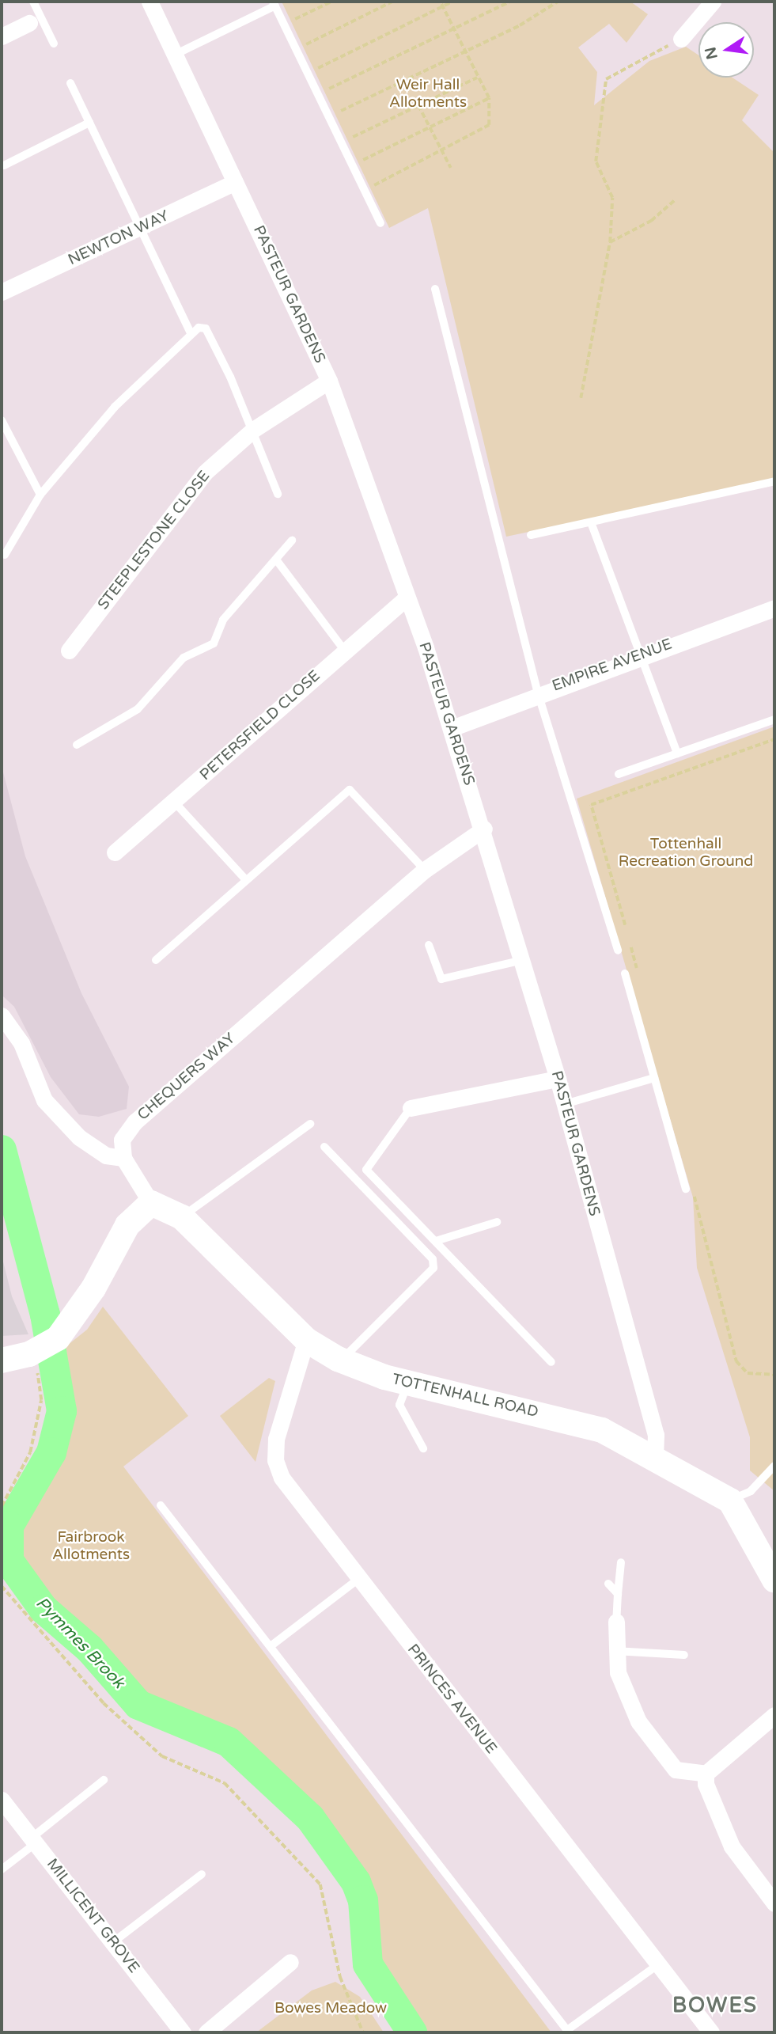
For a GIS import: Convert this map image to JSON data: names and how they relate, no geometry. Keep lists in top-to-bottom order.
{
  "streets": {
    "street": [
      "NEWTON WAY",
      "PASTEUR GARDENS",
      "STEEPLESTONE CLOSE",
      "EMPIRE AVENUE",
      "PETERSFIELD CLOSE",
      "CHEQUERS WAY",
      "TOTTENHALL ROAD",
      "PRINCES AVENUE",
      "MILLICENT GROVE"
    ]
  },
  "crossings": [
    ["NEWTON WAY", "PASTEUR GARDENS"],
    ["PASTEUR GARDENS", "STEEPLESTONE CLOSE"],
    ["PASTEUR GARDENS", "EMPIRE AVENUE"],
    ["PASTEUR GARDENS", "PETERSFIELD CLOSE"],
    ["PASTEUR GARDENS", "CHEQUERS WAY"],
    ["PASTEUR GARDENS", "TOTTENHALL ROAD"],
    ["TOTTENHALL ROAD", "PRINCES AVENUE"]
  ],
  "districts": ["BOWES"],
  "water": ["Pymmes Brook"],
  "parks": [
    "Weir Hall Allotments",
    "Tottenhall Recreation Ground",
    "Fairbrook Allotments",
    "Bowes Meadow"
  ],
  "north": "left"
}
